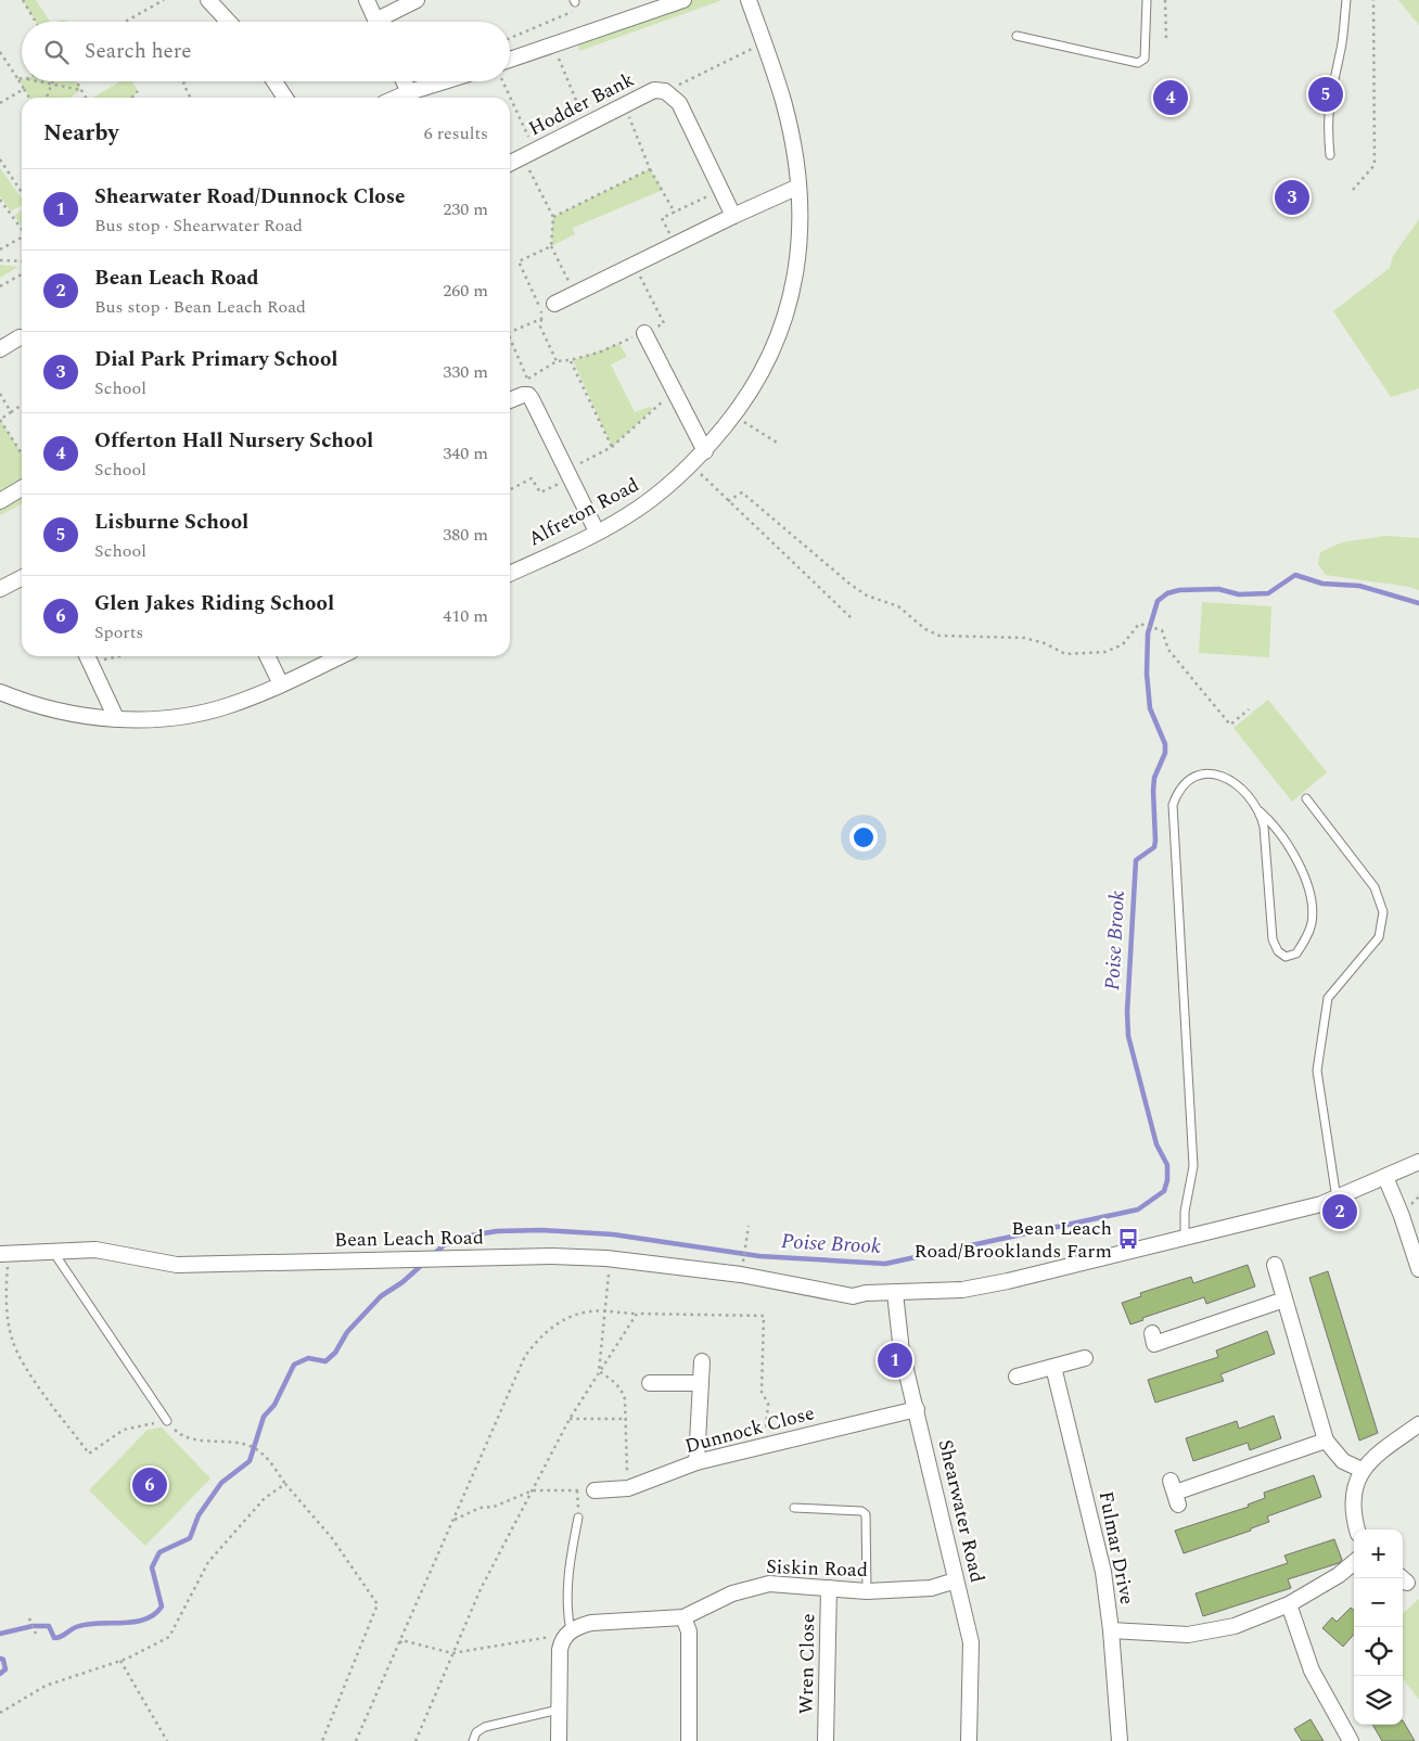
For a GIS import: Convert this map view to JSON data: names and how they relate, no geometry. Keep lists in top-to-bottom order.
{
  "streets": {
    "street": [
      "Hodder Bank",
      "Alfreton Road",
      "Bean Leach Road",
      "Dunnock Close",
      "Shearwater Road",
      "Fulmar Drive",
      "Siskin Road",
      "Wren Close"
    ]
  },
  "crossings": [
    ["Bean Leach Road", "Shearwater Road"],
    ["Dunnock Close", "Shearwater Road"],
    ["Shearwater Road", "Siskin Road"],
    ["Siskin Road", "Wren Close"]
  ],
  "water": ["Poise Brook"],
  "places": {
    "bus stop": ["Bean Leach Road/Brooklands Farm"]
  },
  "page": {
    "search": "Search here",
    "pins": [
      "5",
      "4",
      "3",
      "2",
      "1",
      "6"
    ],
    "heading": ["Nearby", "6 results"],
    "list": [
      {
        "mark": "1",
        "name": "Shearwater Road/Dunnock Close",
        "note": "Bus stop · Shearwater Road",
        "value": "230 m"
      },
      {
        "mark": "2",
        "name": "Bean Leach Road",
        "note": "Bus stop · Bean Leach Road",
        "value": "260 m"
      },
      {
        "mark": "3",
        "name": "Dial Park Primary School",
        "note": "School",
        "value": "330 m"
      },
      {
        "mark": "4",
        "name": "Offerton Hall Nursery School",
        "note": "School",
        "value": "340 m"
      },
      {
        "mark": "5",
        "name": "Lisburne School",
        "note": "School",
        "value": "380 m"
      },
      {
        "mark": "6",
        "name": "Glen Jakes Riding School",
        "note": "Sports",
        "value": "410 m"
      }
    ],
    "map_buttons": ["+", "−"]
  }
}
